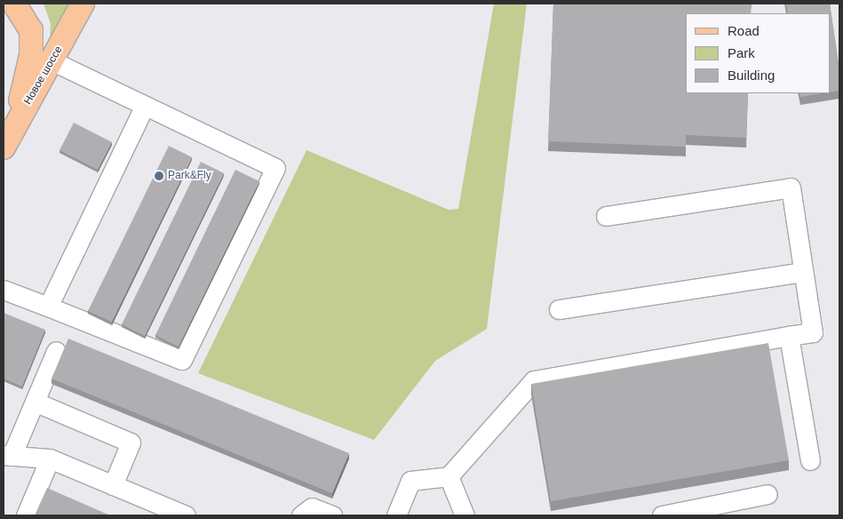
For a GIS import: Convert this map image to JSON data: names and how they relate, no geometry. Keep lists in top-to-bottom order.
{
  "streets": {
    "main road": ["Новое шоссе"]
  },
  "places": ["Park&Fly"],
  "legend": ["Road", "Park", "Building"]
}
